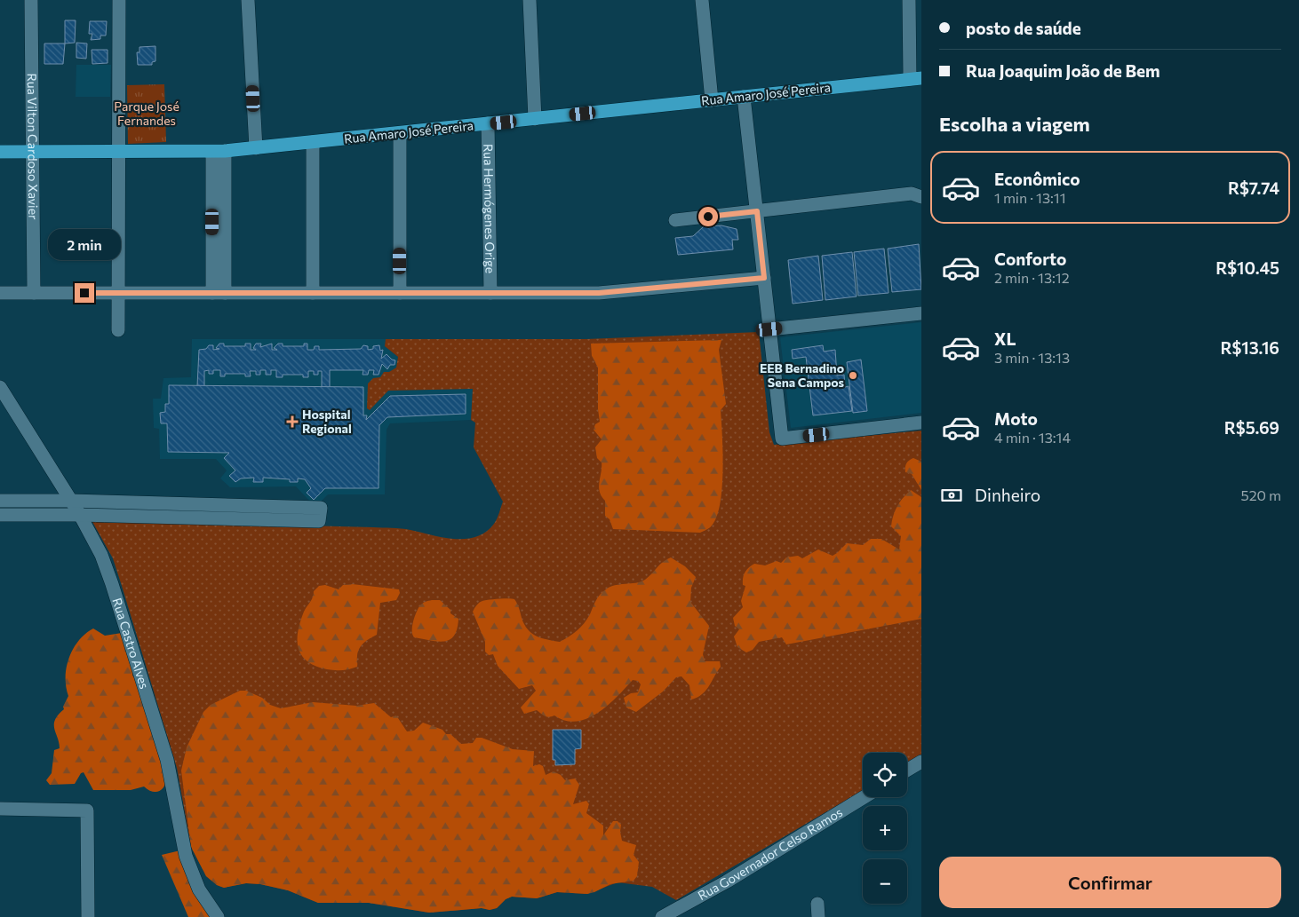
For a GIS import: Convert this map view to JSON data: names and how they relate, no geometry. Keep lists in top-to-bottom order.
{
  "streets": {
    "main road": ["Rua Amaro José Pereira"],
    "street": [
      "Rua Vilton Cardoso Xavier",
      "Rua Hermógenes Orige",
      "Rua Castro Alves",
      "Rua Governador Celso Ramos"
    ]
  },
  "crossings": [
    ["Rua Amaro José Pereira", "Rua Vilton Cardoso Xavier"],
    ["Rua Amaro José Pereira", "Rua Hermógenes Orige"]
  ],
  "parks": ["Parque José Fernandes"],
  "places": {
    "other": ["EEB Bernadino Sena Campos"],
    "health": ["Hospital Regional"]
  },
  "page": {
    "banner": ["posto de saúde", "Rua Joaquim João de Bem"],
    "heading": "Escolha a viagem",
    "list": [
      {
        "name": "Econômico",
        "note": "1 min · 13:11",
        "value": "R$7.74"
      },
      {
        "name": "Conforto",
        "note": "2 min · 13:12",
        "value": "R$10.45"
      },
      {
        "name": "XL",
        "note": "3 min · 13:13",
        "value": "R$13.16"
      },
      {
        "name": "Moto",
        "note": "4 min · 13:14",
        "value": "R$5.69"
      }
    ],
    "bubble": "2 min",
    "pay": ["Dinheiro", "520 m"],
    "map_buttons": ["+", "−"],
    "buttons": "Confirmar"
  }
}
